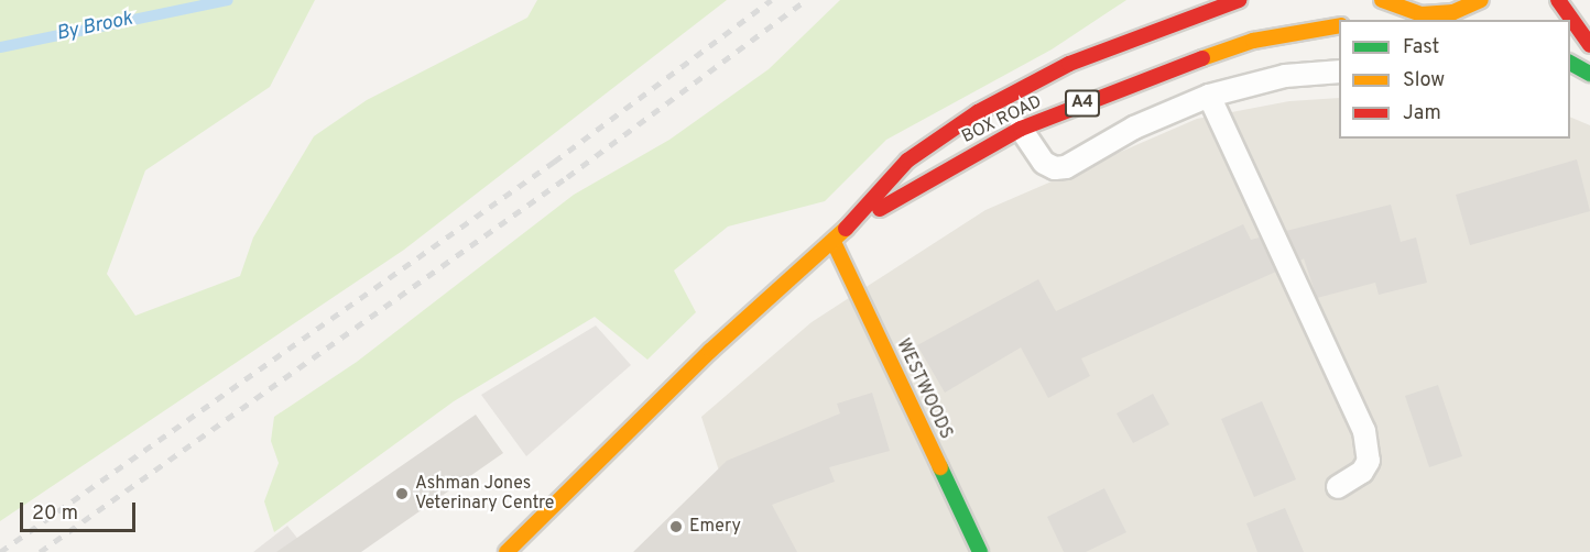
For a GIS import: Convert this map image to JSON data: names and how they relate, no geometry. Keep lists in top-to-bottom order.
{
  "streets": {
    "main road": ["A4", "BOX ROAD", "WESTWOODS"]
  },
  "crossings": [
    ["BOX ROAD", "WESTWOODS"]
  ],
  "water": ["By Brook"],
  "places": ["Ashman Jones Veterinary Centre", "Emery"],
  "legend": ["Fast", "Slow", "Jam"],
  "scale_bar": "20 m"
}
